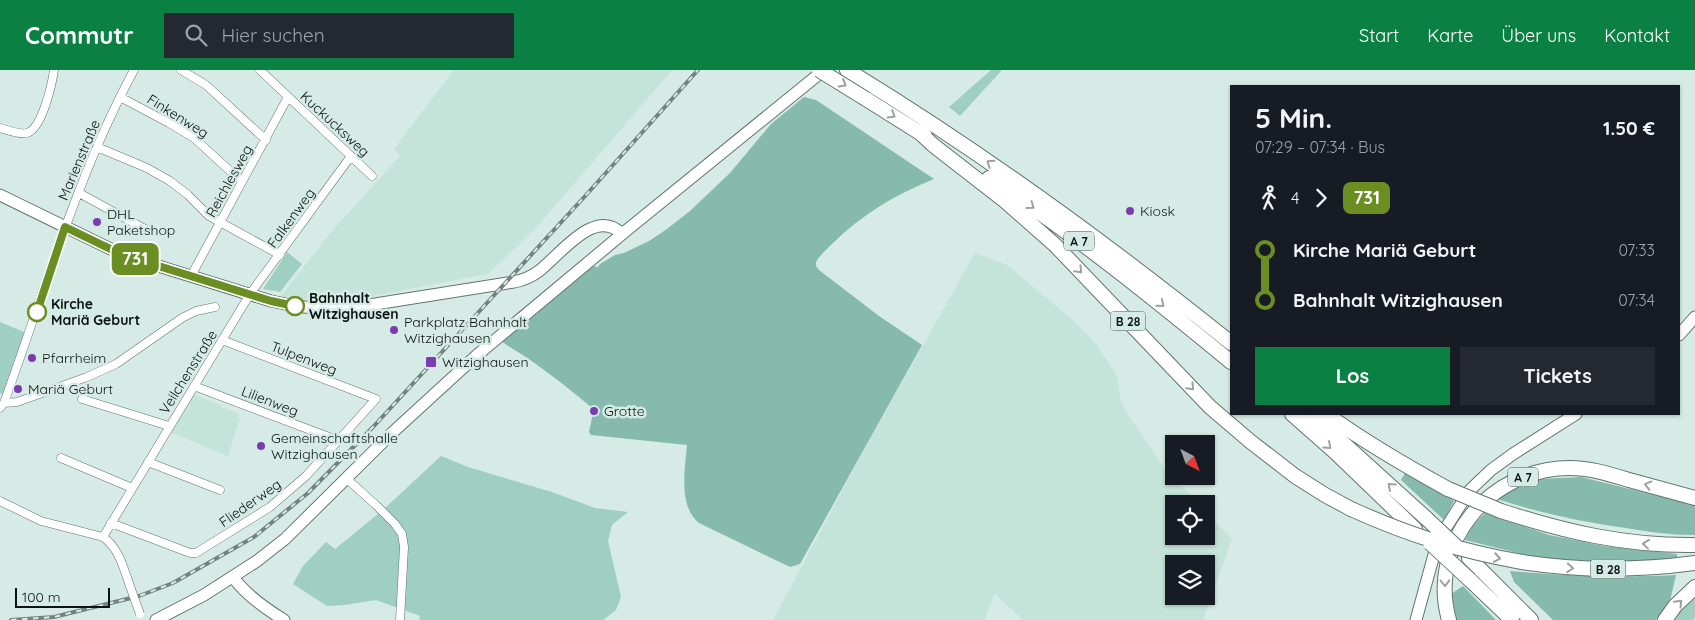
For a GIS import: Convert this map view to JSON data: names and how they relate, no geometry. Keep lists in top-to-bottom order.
{
  "streets": {
    "highway": ["A 7", "B 28"],
    "street": [
      "Finkenweg",
      "Kuckucksweg",
      "Marienstraße",
      "Reichlesweg",
      "Falkenweg",
      "Tulpenweg",
      "Veilchenstraße",
      "Lilienweg",
      "Fliederweg"
    ]
  },
  "crossings": [
    ["Finkenweg", "Marienstraße"],
    ["Finkenweg", "Reichlesweg"],
    ["Kuckucksweg", "Reichlesweg"],
    ["Kuckucksweg", "Falkenweg"],
    ["Falkenweg", "Veilchenstraße"],
    ["A 7", "B 28"],
    ["Tulpenweg", "Veilchenstraße"],
    ["Tulpenweg", "Fliederweg"],
    ["Veilchenstraße", "Lilienweg"],
    ["Veilchenstraße", "Fliederweg"],
    ["Lilienweg", "Fliederweg"]
  ],
  "places": {
    "other": [
      "Kiosk",
      "DHL Paketshop",
      "Bahnhalt Witzighausen",
      "Kirche Mariä Geburt",
      "Parkplatz Bahnhalt Witzighausen",
      "Pfarrheim",
      "Mariä Geburt",
      "Grotte",
      "Gemeinschaftshalle Witzighausen"
    ],
    "transit": ["Witzighausen"]
  },
  "lines": ["bus line 731"],
  "scale_bar": "100 m",
  "north": "bottom right",
  "page": {
    "header": "Commutr",
    "search": "Hier suchen",
    "nav": [
      "Start",
      "Karte",
      "Über uns",
      "Kontakt"
    ],
    "on_map": "731",
    "heading": ["5 Min.", "07:29 – 07:34 · Bus", "1.50 €"],
    "legs": ["4", "731"],
    "list": [
      {
        "name": "Kirche Mariä Geburt",
        "value": "07:33"
      },
      {
        "name": "Bahnhalt Witzighausen",
        "value": "07:34"
      }
    ],
    "buttons": ["Los", "Tickets"],
    "scale": "100 m"
  }
}
